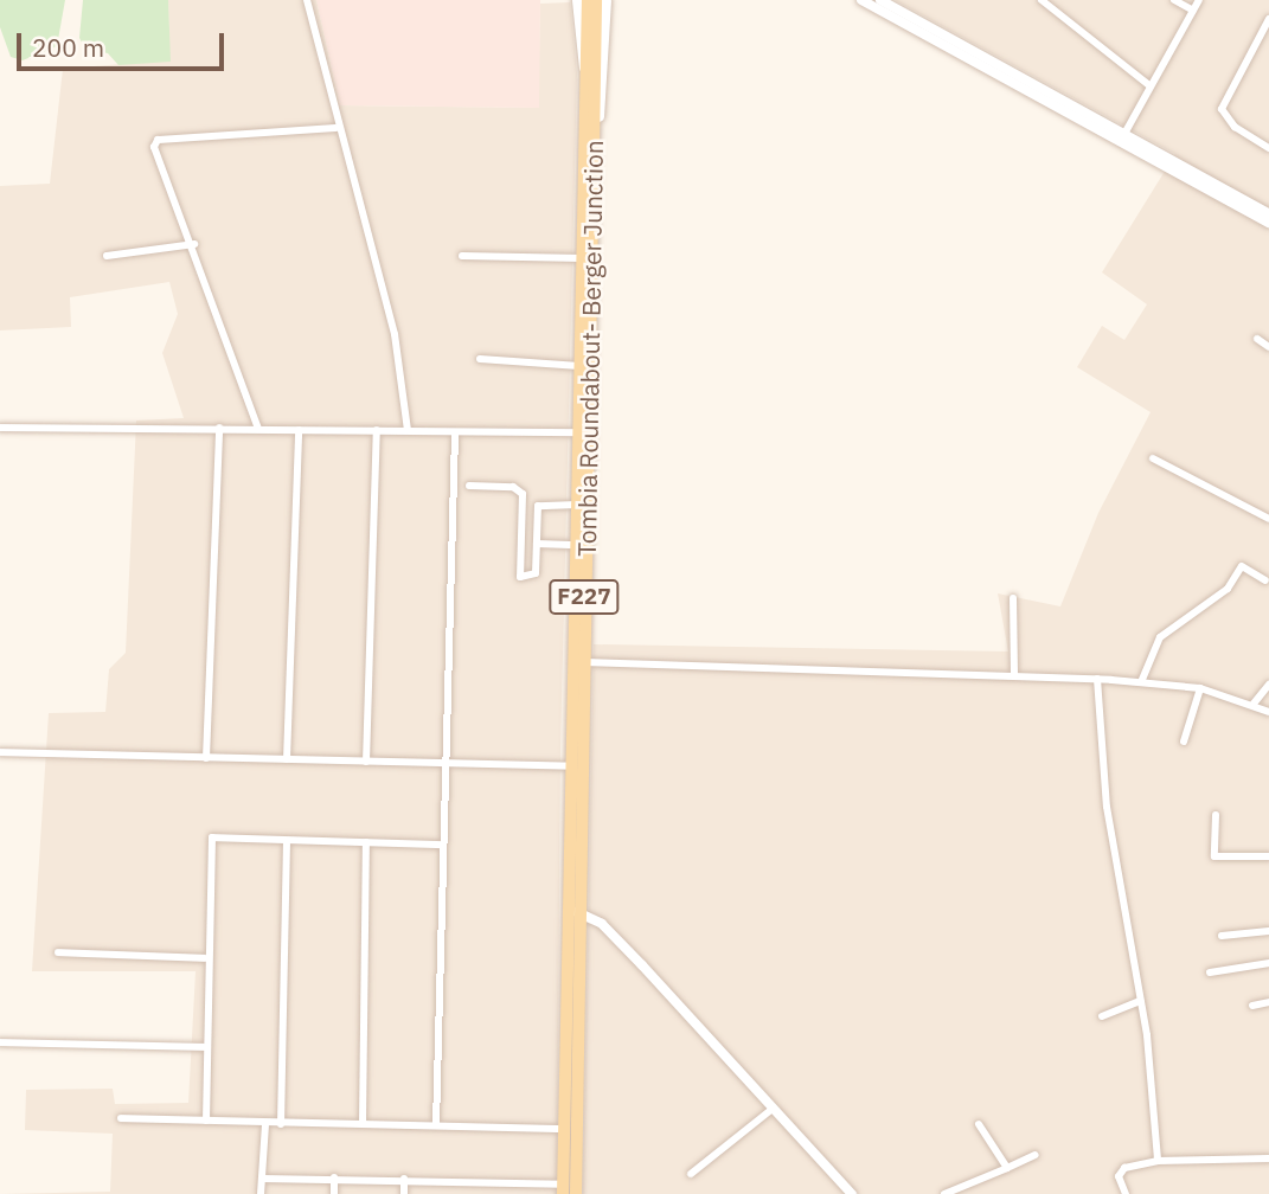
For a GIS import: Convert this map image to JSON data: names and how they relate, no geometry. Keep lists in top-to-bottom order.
{
  "streets": {
    "main road": ["Tombia Roundabout- Berger Junction", "F227"]
  },
  "scale_bar": "200 m"
}
